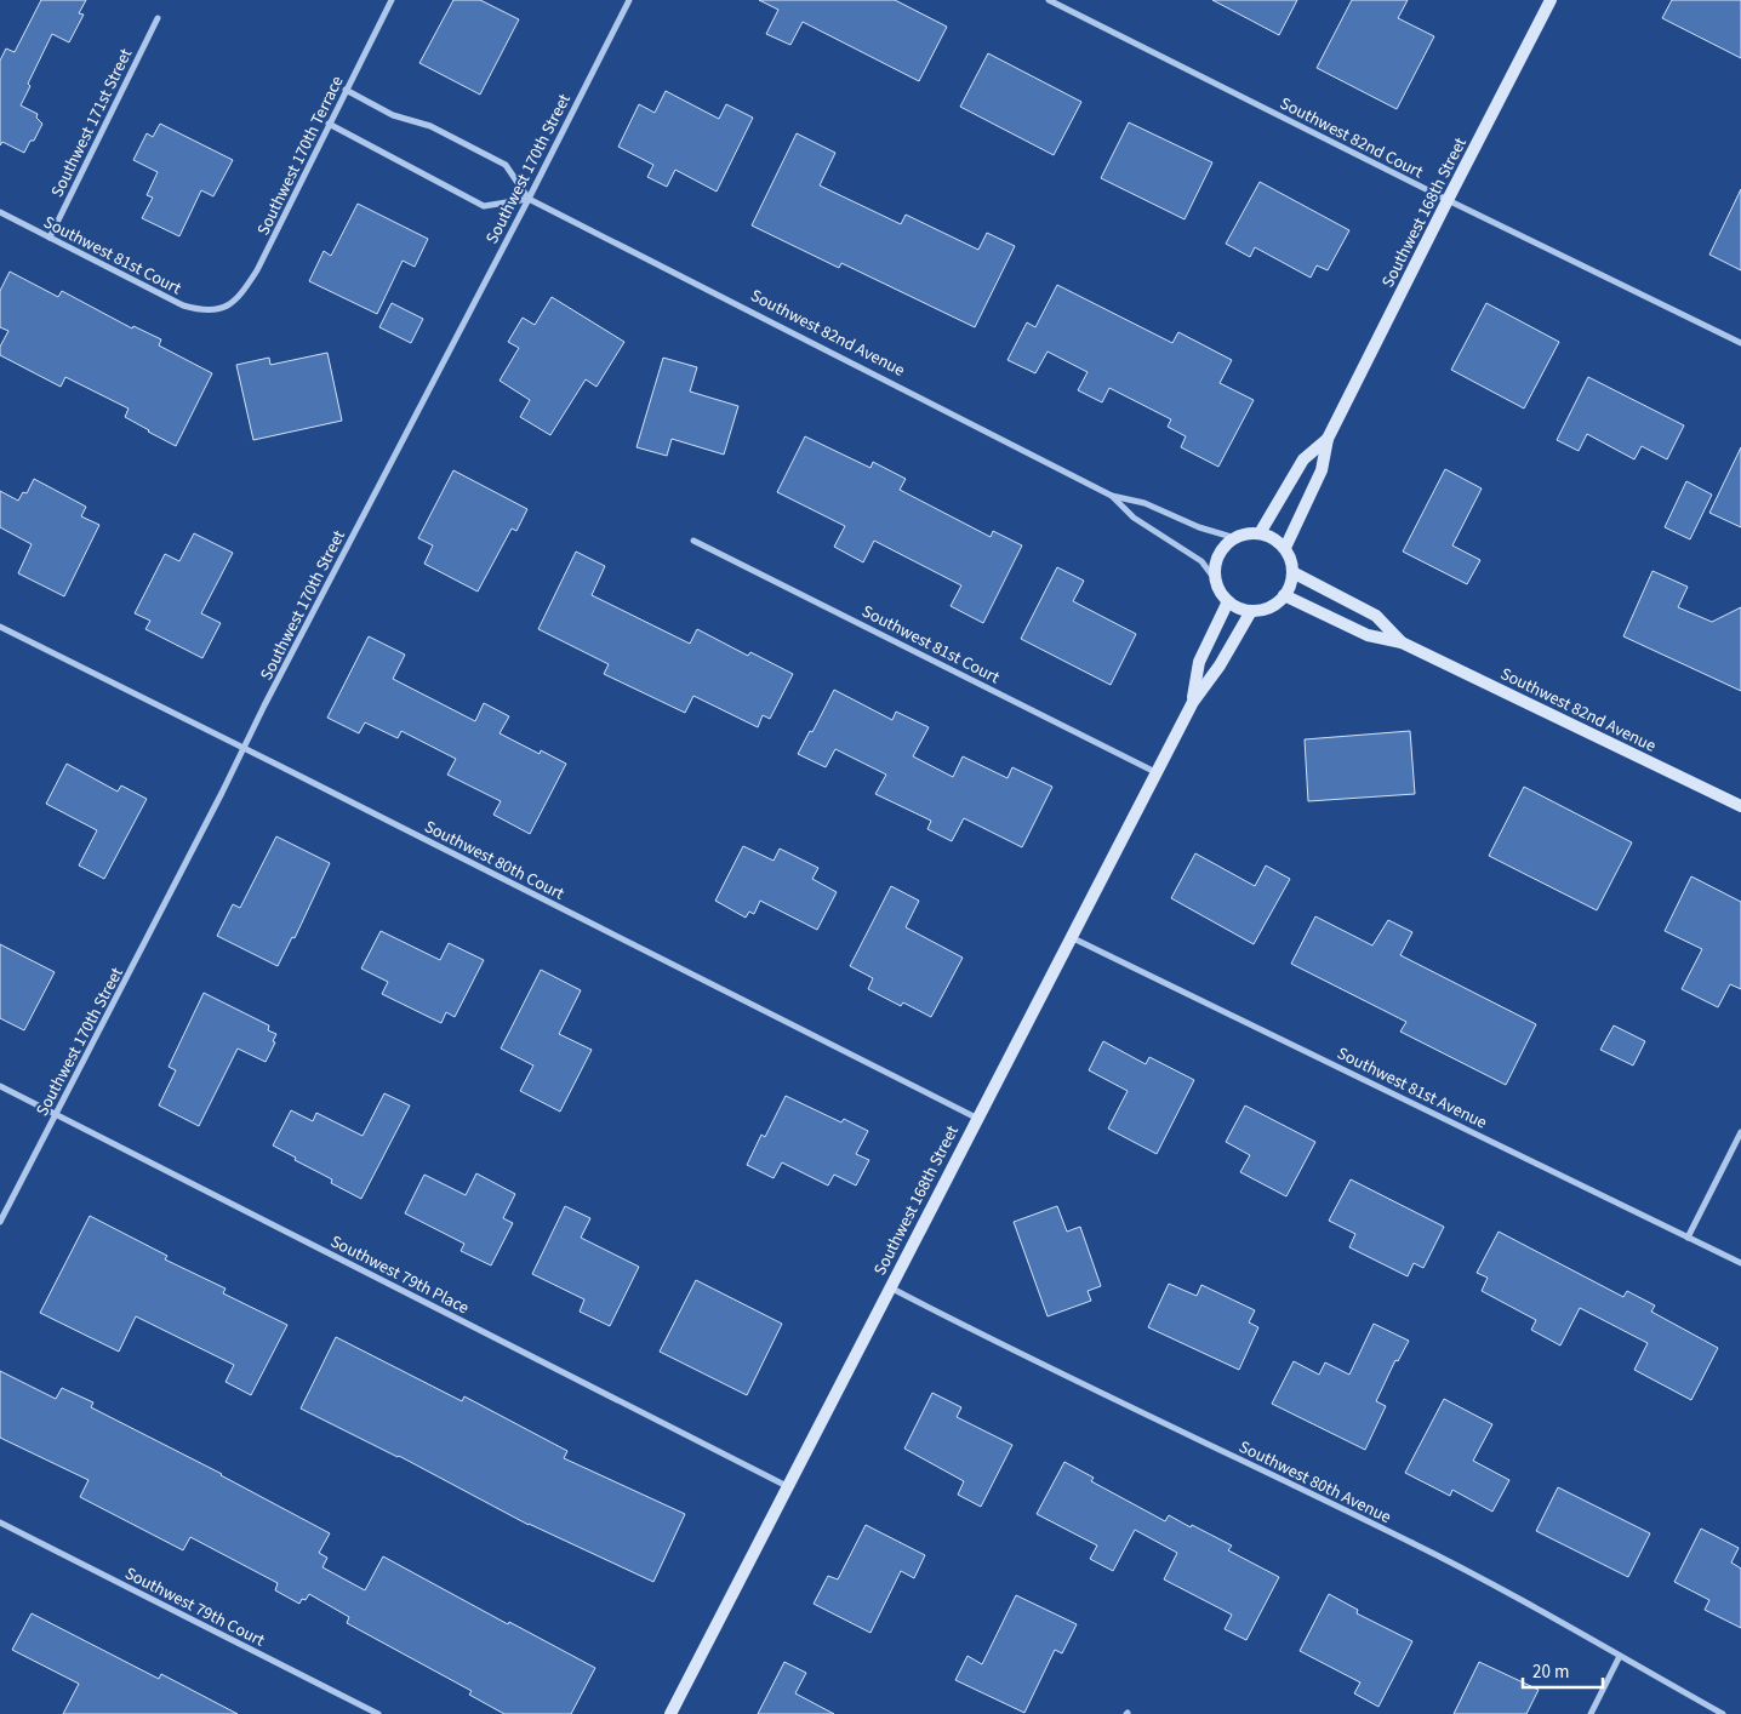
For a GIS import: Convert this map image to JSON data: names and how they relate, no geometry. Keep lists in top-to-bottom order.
{
  "streets": {
    "street": [
      "Southwest 171st Street",
      "Southwest 82nd Court",
      "Southwest 170th Terrace",
      "Southwest 170th Street",
      "Southwest 168th Street",
      "Southwest 81st Court",
      "Southwest 82nd Avenue",
      "Southwest 80th Court",
      "Southwest 81st Avenue",
      "Southwest 79th Place",
      "Southwest 80th Avenue",
      "Southwest 79th Court"
    ]
  },
  "crossings": [
    ["Southwest 171st Street", "Southwest 81st Court"],
    ["Southwest 82nd Court", "Southwest 168th Street"],
    ["Southwest 170th Terrace", "Southwest 81st Court"],
    ["Southwest 170th Terrace", "Southwest 82nd Avenue"],
    ["Southwest 170th Street", "Southwest 82nd Avenue"],
    ["Southwest 170th Street", "Southwest 80th Court"],
    ["Southwest 170th Street", "Southwest 79th Place"],
    ["Southwest 168th Street", "Southwest 81st Court"],
    ["Southwest 168th Street", "Southwest 82nd Avenue"],
    ["Southwest 168th Street", "Southwest 80th Court"],
    ["Southwest 168th Street", "Southwest 81st Avenue"],
    ["Southwest 168th Street", "Southwest 79th Place"],
    ["Southwest 168th Street", "Southwest 80th Avenue"]
  ],
  "scale_bar": "20 m"
}
